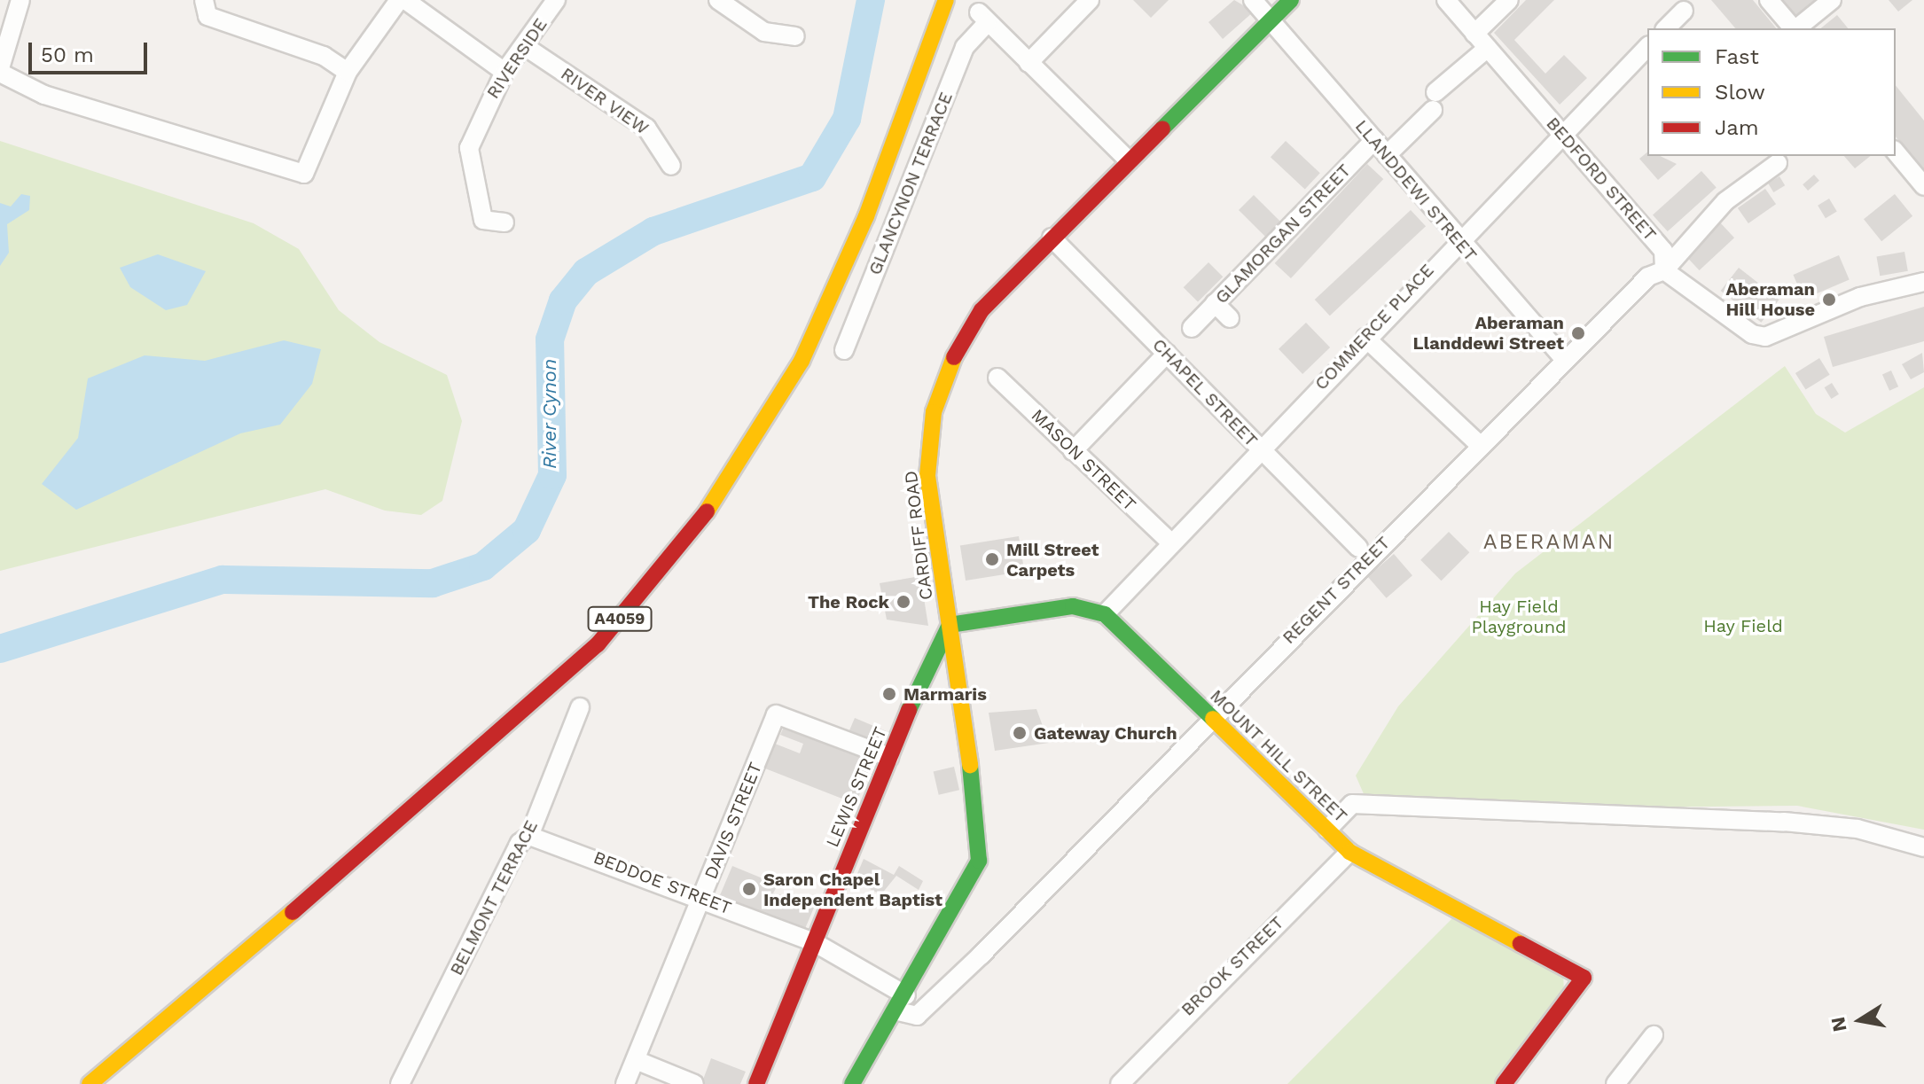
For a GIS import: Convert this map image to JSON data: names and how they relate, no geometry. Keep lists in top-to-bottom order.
{
  "streets": {
    "main road": [
      "CARDIFF ROAD",
      "A4059",
      "MOUNT HILL STREET",
      "LEWIS STREET"
    ],
    "street": [
      "RIVERSIDE",
      "RIVER VIEW",
      "BEDFORD STREET",
      "GLANCYNON TERRACE",
      "LLANDDEWI STREET",
      "GLAMORGAN STREET",
      "COMMERCE PLACE",
      "CHAPEL STREET",
      "MASON STREET",
      "REGENT STREET",
      "DAVIS STREET",
      "BEDDOE STREET",
      "BELMONT TERRACE",
      "BROOK STREET"
    ]
  },
  "crossings": [
    ["RIVERSIDE", "RIVER VIEW"],
    ["BEDFORD STREET", "COMMERCE PLACE"],
    ["BEDFORD STREET", "REGENT STREET"],
    ["LLANDDEWI STREET", "GLAMORGAN STREET"],
    ["LLANDDEWI STREET", "COMMERCE PLACE"],
    ["LLANDDEWI STREET", "CARDIFF ROAD"],
    ["LLANDDEWI STREET", "REGENT STREET"],
    ["COMMERCE PLACE", "CHAPEL STREET"],
    ["COMMERCE PLACE", "MASON STREET"],
    ["COMMERCE PLACE", "MOUNT HILL STREET"],
    ["CHAPEL STREET", "CARDIFF ROAD"],
    ["CARDIFF ROAD", "REGENT STREET"],
    ["CARDIFF ROAD", "LEWIS STREET"],
    ["CARDIFF ROAD", "BEDDOE STREET"],
    ["REGENT STREET", "MOUNT HILL STREET"],
    ["REGENT STREET", "BEDDOE STREET"],
    ["MOUNT HILL STREET", "BROOK STREET"],
    ["LEWIS STREET", "DAVIS STREET"],
    ["LEWIS STREET", "BEDDOE STREET"],
    ["DAVIS STREET", "BEDDOE STREET"],
    ["BEDDOE STREET", "BELMONT TERRACE"]
  ],
  "districts": ["ABERAMAN"],
  "water": ["River Cynon"],
  "parks": ["Hay Field Playground", "Hay Field"],
  "places": [
    "Aberaman Hill House",
    "Aberaman Llanddewi Street",
    "Mill Street Carpets",
    "The Rock",
    "Marmaris",
    "Gateway Church",
    "Saron Chapel Independent Baptist"
  ],
  "legend": ["Fast", "Slow", "Jam"],
  "scale_bar": "50 m",
  "north": "left"
}
